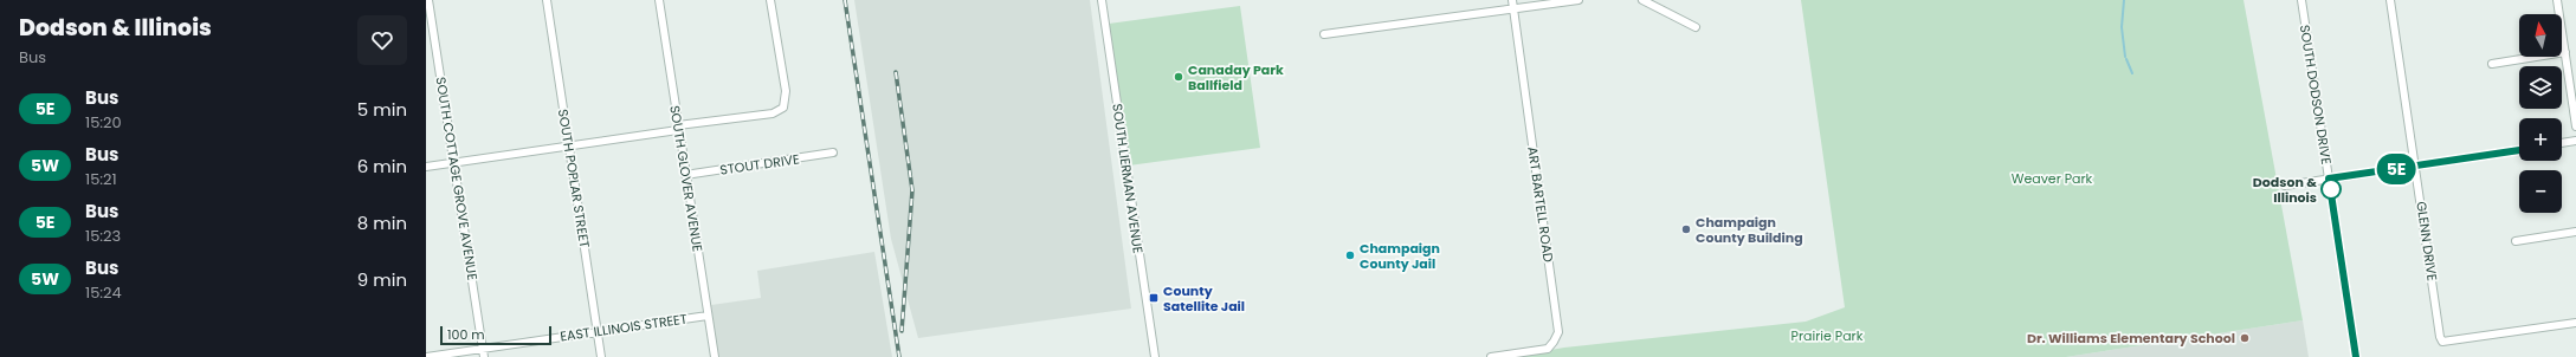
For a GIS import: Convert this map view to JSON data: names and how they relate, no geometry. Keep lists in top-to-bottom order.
{
  "streets": {
    "street": [
      "SOUTH DODSON DRIVE",
      "STOUT DRIVE",
      "SOUTH COTTAGE GROVE AVENUE",
      "SOUTH POPLAR STREET",
      "SOUTH GLOVER AVENUE",
      "SOUTH LIERMAN AVENUE",
      "ART BARTELL ROAD",
      "GLENN DRIVE",
      "EAST ILLINOIS STREET"
    ]
  },
  "crossings": [
    ["STOUT DRIVE", "SOUTH GLOVER AVENUE"],
    ["SOUTH COTTAGE GROVE AVENUE", "EAST ILLINOIS STREET"],
    ["SOUTH POPLAR STREET", "EAST ILLINOIS STREET"],
    ["SOUTH GLOVER AVENUE", "EAST ILLINOIS STREET"]
  ],
  "parks": ["Weaver Park", "Prairie Park"],
  "places": {
    "other": [
      "Canaday Park Ballfield",
      "Dodson & Illinois",
      "Champaign County Building",
      "Champaign County Jail",
      "Dr. Williams Elementary School"
    ],
    "transit": ["County Satellite Jail"]
  },
  "lines": ["bus line 5E"],
  "scale_bar": "100 m",
  "north": "top",
  "page": {
    "heading": ["Dodson & Illinois", "Bus"],
    "on_map": "5E",
    "map_buttons": ["+", "−"],
    "list": [
      {
        "mark": "5E",
        "name": "Bus",
        "note": "15:20",
        "value": "5 min"
      },
      {
        "mark": "5W",
        "name": "Bus",
        "note": "15:21",
        "value": "6 min"
      },
      {
        "mark": "5E",
        "name": "Bus",
        "note": "15:23",
        "value": "8 min"
      },
      {
        "mark": "5W",
        "name": "Bus",
        "note": "15:24",
        "value": "9 min"
      }
    ],
    "scale": "100 m"
  }
}
